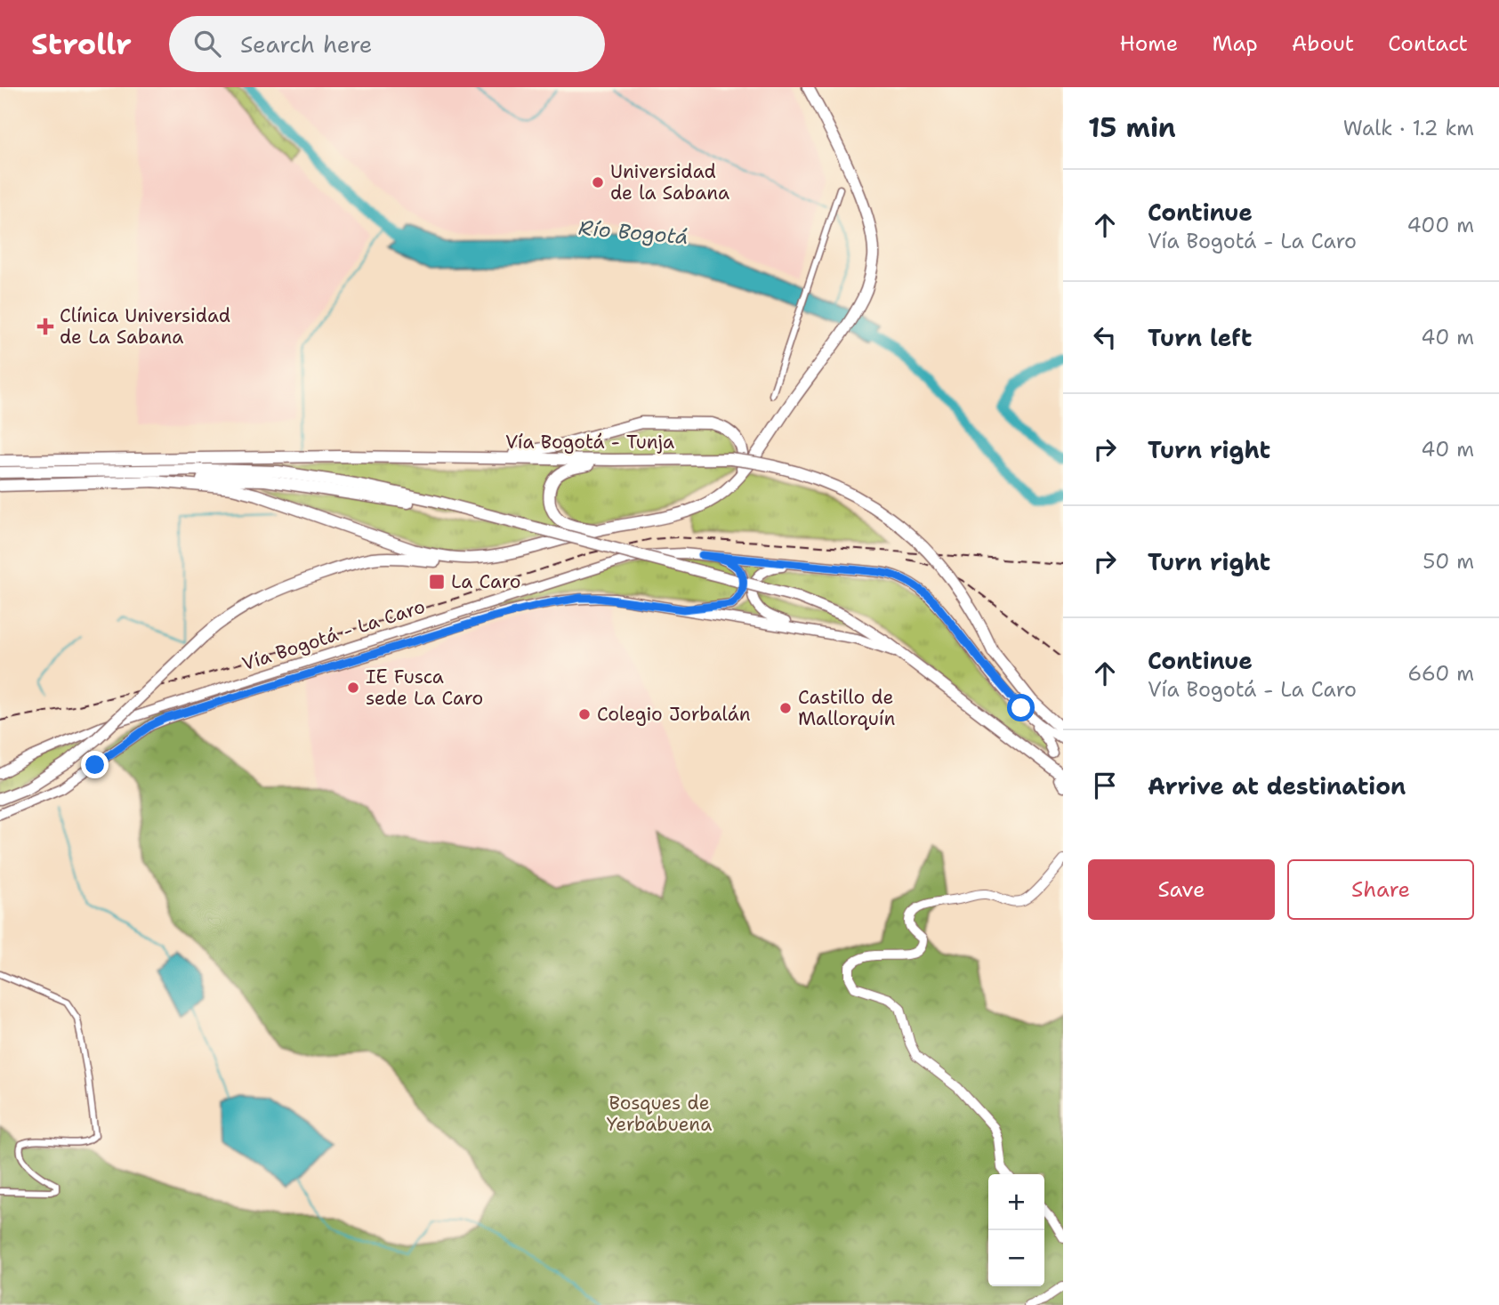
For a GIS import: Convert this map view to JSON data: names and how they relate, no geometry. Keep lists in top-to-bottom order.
{
  "streets": {
    "highway": ["Vía Bogotá - Tunja"],
    "main road": ["Vía Bogotá - La Caro"]
  },
  "water": ["Río Bogotá"],
  "parks": ["Bosques de Yerbabuena"],
  "places": {
    "other": [
      "Universidad de la Sabana",
      "IE Fusca sede La Caro",
      "Castillo de Mallorquín",
      "Colegio Jorbalán"
    ],
    "health": ["Clínica Universidad de La Sabana"],
    "transit": ["La Caro"]
  },
  "page": {
    "header": "Strollr",
    "search": "Search here",
    "nav": [
      "Home",
      "Map",
      "About",
      "Contact"
    ],
    "heading": ["15 min", "Walk · 1.2 km"],
    "list": [
      ["Continue", "Vía Bogotá - La Caro", "400 m"],
      ["Turn left", "40 m"],
      ["Turn right", "40 m"],
      ["Turn right", "50 m"],
      ["Continue", "Vía Bogotá - La Caro", "660 m"],
      "Arrive at destination"
    ],
    "buttons": ["Save", "Share"],
    "map_buttons": ["+", "−"]
  }
}
